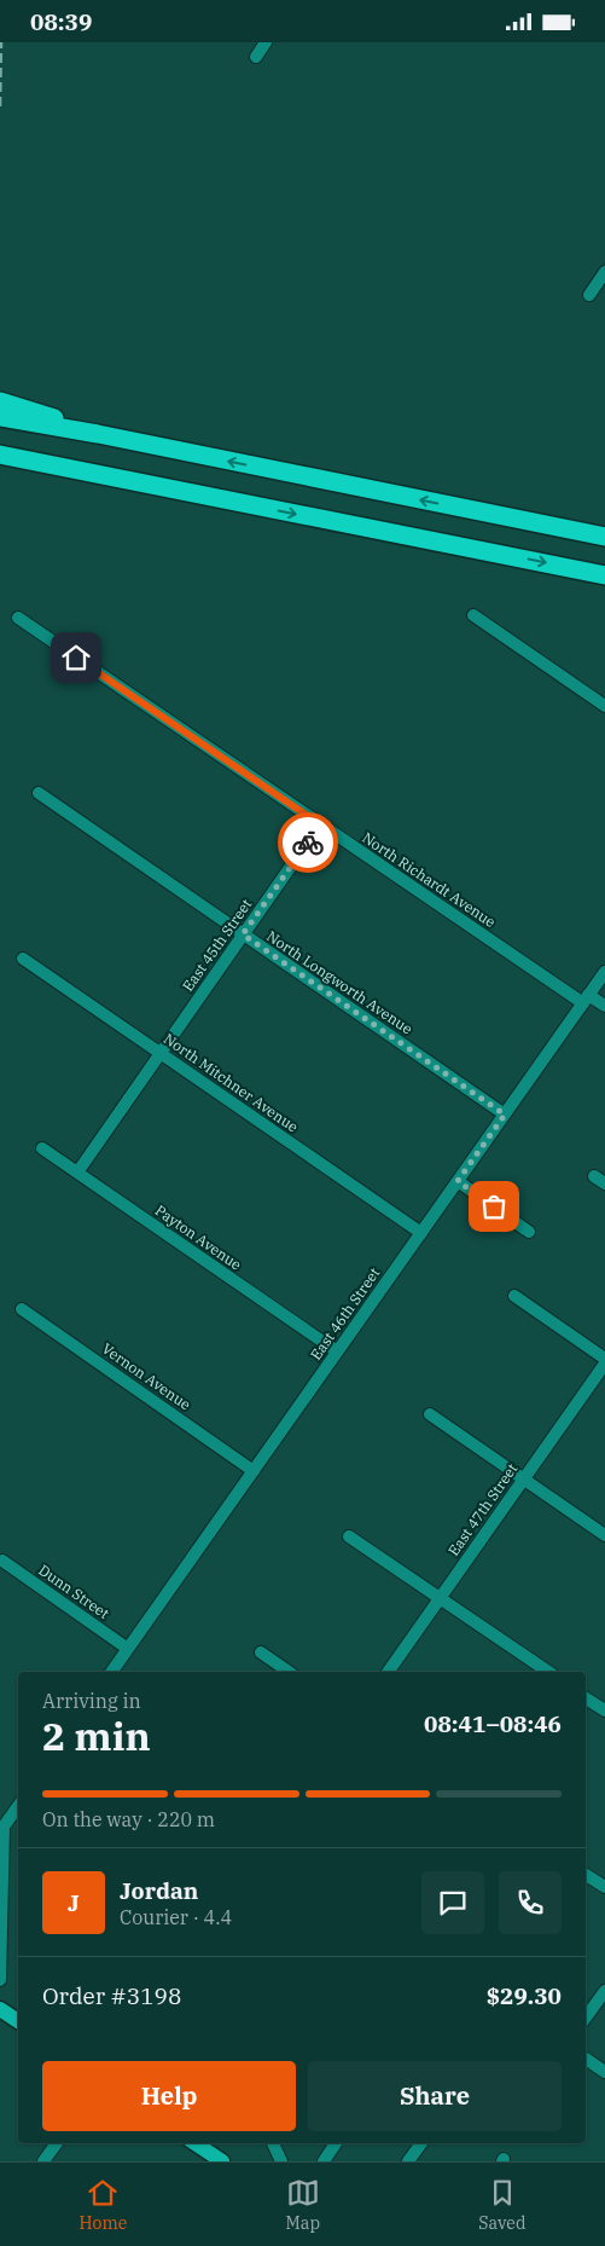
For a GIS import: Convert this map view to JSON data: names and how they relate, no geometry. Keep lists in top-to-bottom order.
{
  "streets": {
    "street": [
      "North Richardt Avenue",
      "East 45th Street",
      "North Longworth Avenue",
      "North Mitchner Avenue",
      "Payton Avenue",
      "East 46th Street",
      "Vernon Avenue",
      "East 47th Street",
      "Dunn Street"
    ]
  },
  "crossings": [
    ["North Richardt Avenue", "East 45th Street"],
    ["North Richardt Avenue", "East 46th Street"],
    ["East 45th Street", "North Longworth Avenue"],
    ["East 45th Street", "North Mitchner Avenue"],
    ["East 45th Street", "Payton Avenue"],
    ["North Longworth Avenue", "East 46th Street"],
    ["North Mitchner Avenue", "East 46th Street"],
    ["Payton Avenue", "East 46th Street"],
    ["East 46th Street", "Vernon Avenue"],
    ["East 46th Street", "Dunn Street"]
  ],
  "page": {
    "status": "08:39",
    "heading": ["2 min", "Arriving in", "08:41–08:46"],
    "panel": [
      "Jordan",
      "Courier · 4.4",
      "Order #3198",
      "$29.30"
    ],
    "bar": "On the way · 220 m",
    "round": "J",
    "buttons": ["Help", "Share"],
    "tabs": ["Home", "Map", "Saved"]
  }
}
